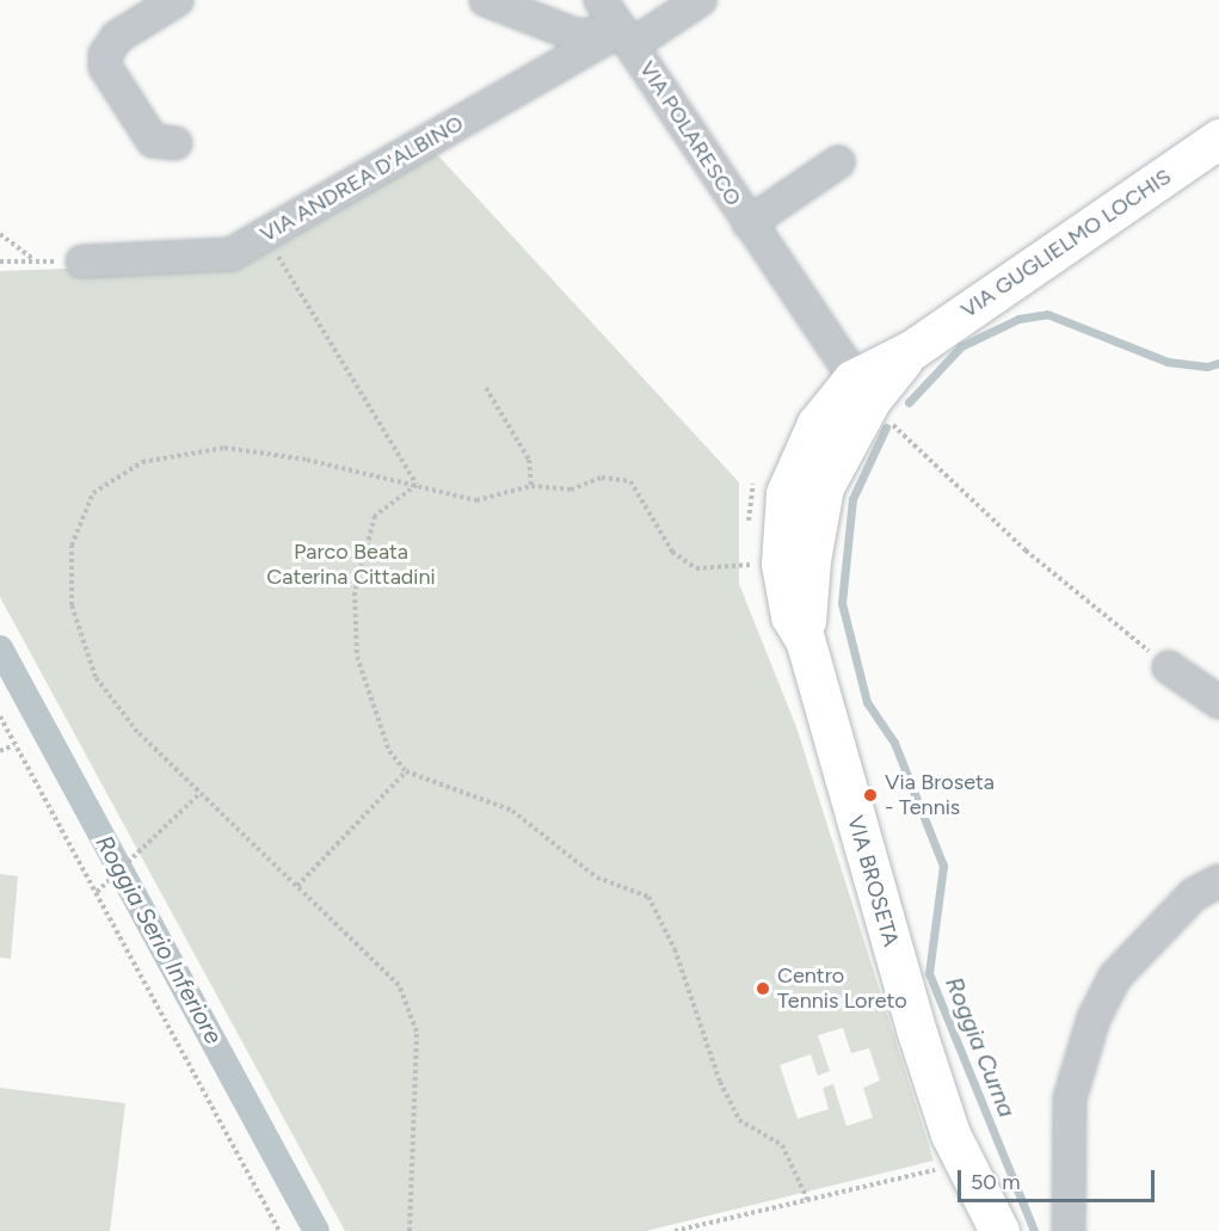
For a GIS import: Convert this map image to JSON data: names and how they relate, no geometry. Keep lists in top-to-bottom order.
{
  "streets": {
    "street": [
      "VIA POLARESCO",
      "VIA ANDREA D'ALBINO",
      "VIA GUGLIELMO LOCHIS",
      "VIA BROSETA"
    ]
  },
  "crossings": [
    ["VIA POLARESCO", "VIA ANDREA D'ALBINO"],
    ["VIA POLARESCO", "VIA GUGLIELMO LOCHIS"],
    ["VIA POLARESCO", "VIA BROSETA"],
    ["VIA GUGLIELMO LOCHIS", "VIA BROSETA"]
  ],
  "water": ["Roggia Serio Inferiore", "Roggia Curna"],
  "parks": ["Parco Beata Caterina Cittadini"],
  "places": ["Via Broseta - Tennis", "Centro Tennis Loreto"],
  "scale_bar": "50 m"
}
